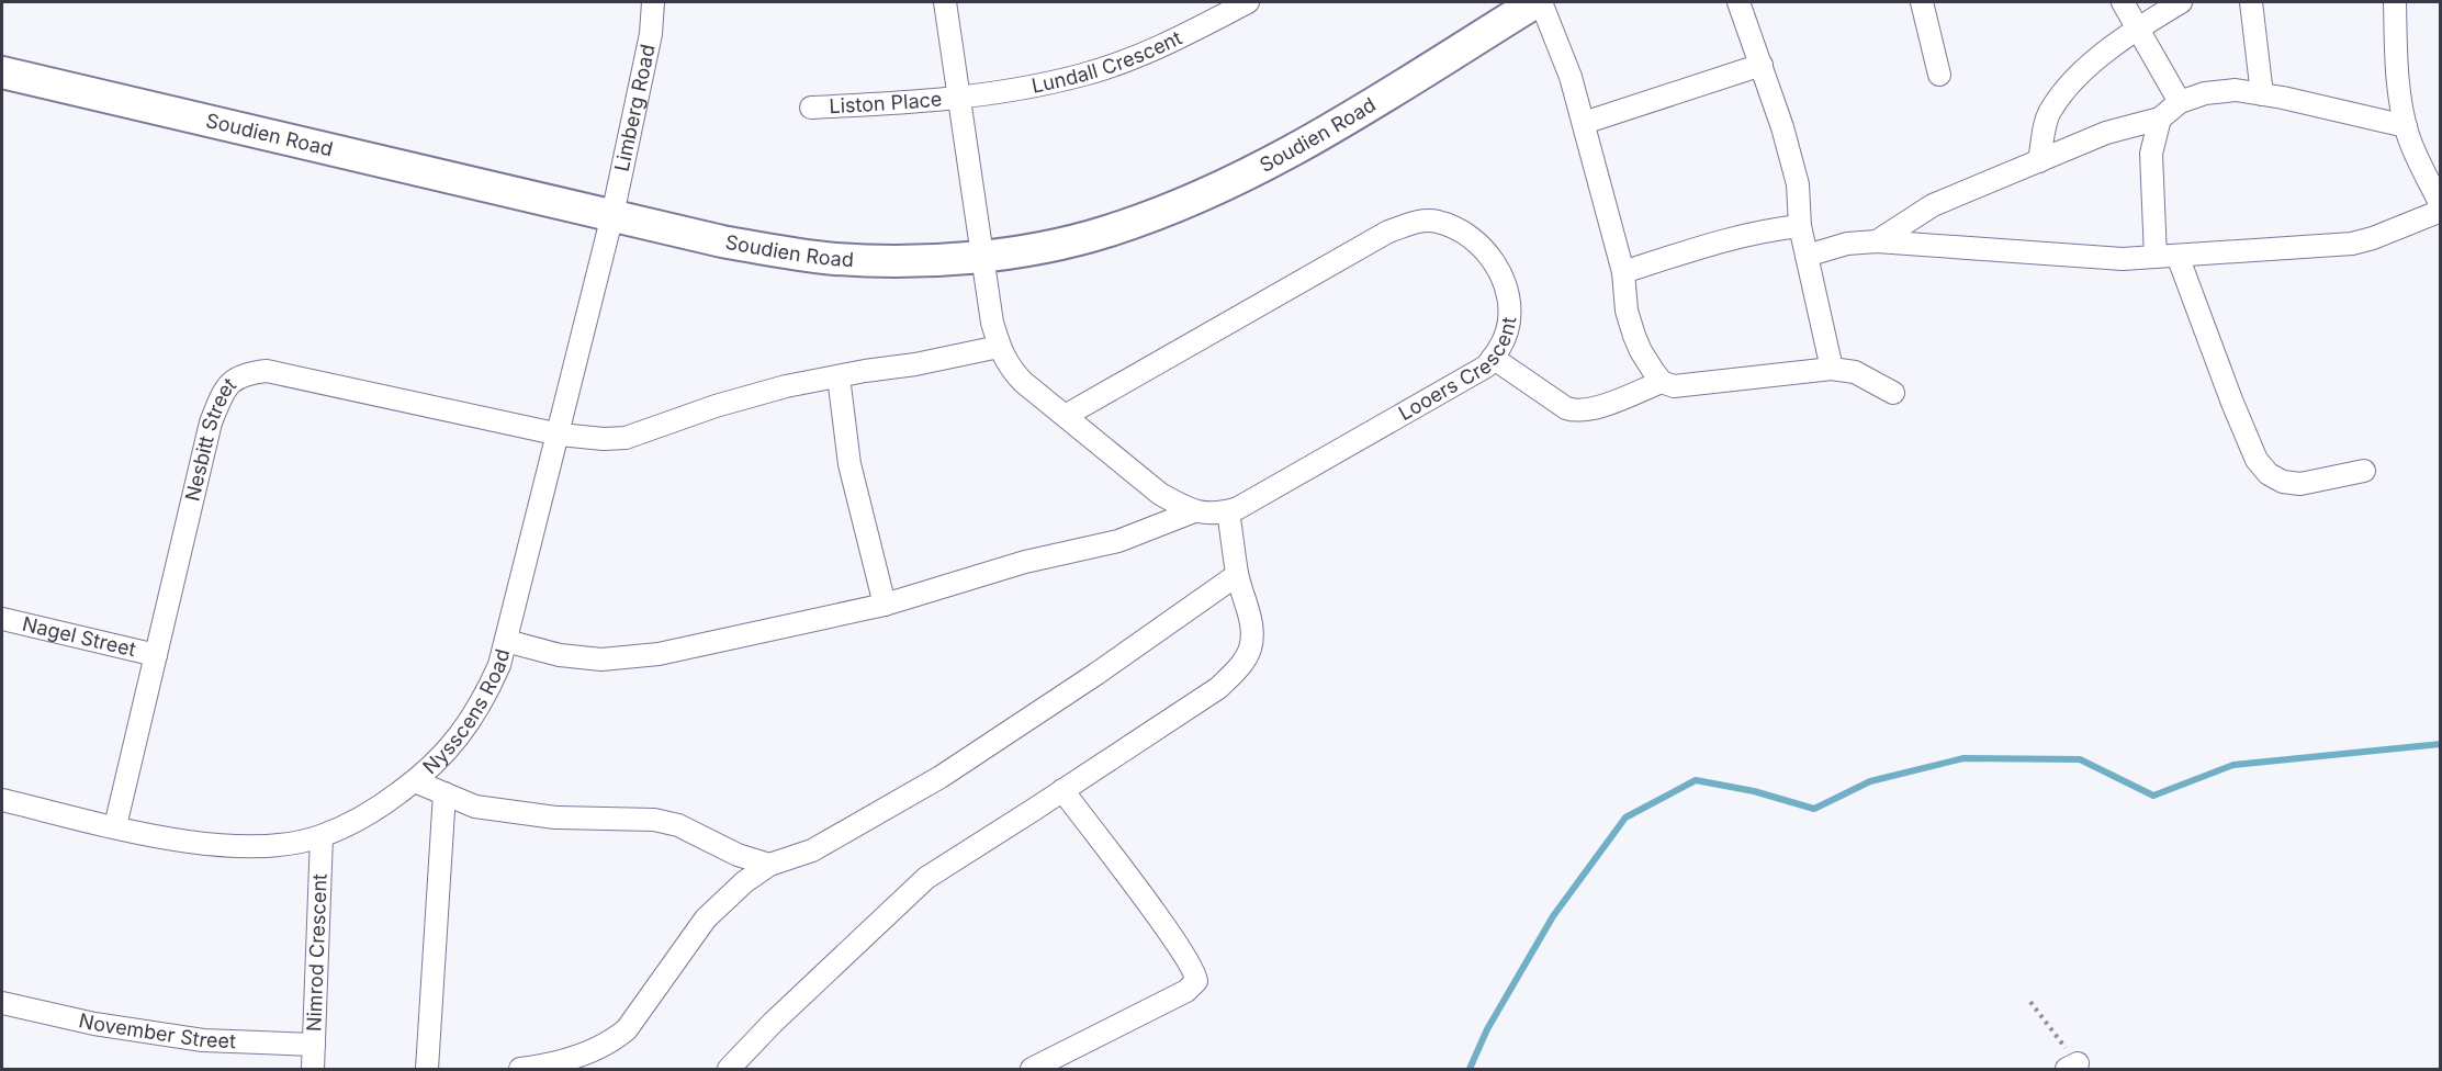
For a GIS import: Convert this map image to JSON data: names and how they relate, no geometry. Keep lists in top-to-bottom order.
{
  "streets": {
    "street": [
      "Lundall Crescent",
      "Liston Place",
      "Limberg Road",
      "Soudien Road",
      "Looers Crescent",
      "Nesbitt Street",
      "Nagel Street",
      "Nysscens Road",
      "Nimrod Crescent",
      "November Street"
    ]
  },
  "crossings": [
    ["Lundall Crescent", "Liston Place"],
    ["Limberg Road", "Soudien Road"],
    ["Limberg Road", "Nysscens Road"],
    ["Soudien Road", "Looers Crescent"],
    ["Soudien Road", "Nysscens Road"],
    ["Looers Crescent", "Nesbitt Street"],
    ["Nesbitt Street", "Nagel Street"],
    ["Nesbitt Street", "Nysscens Road"],
    ["Nysscens Road", "Nimrod Crescent"],
    ["Nimrod Crescent", "November Street"]
  ]
}
